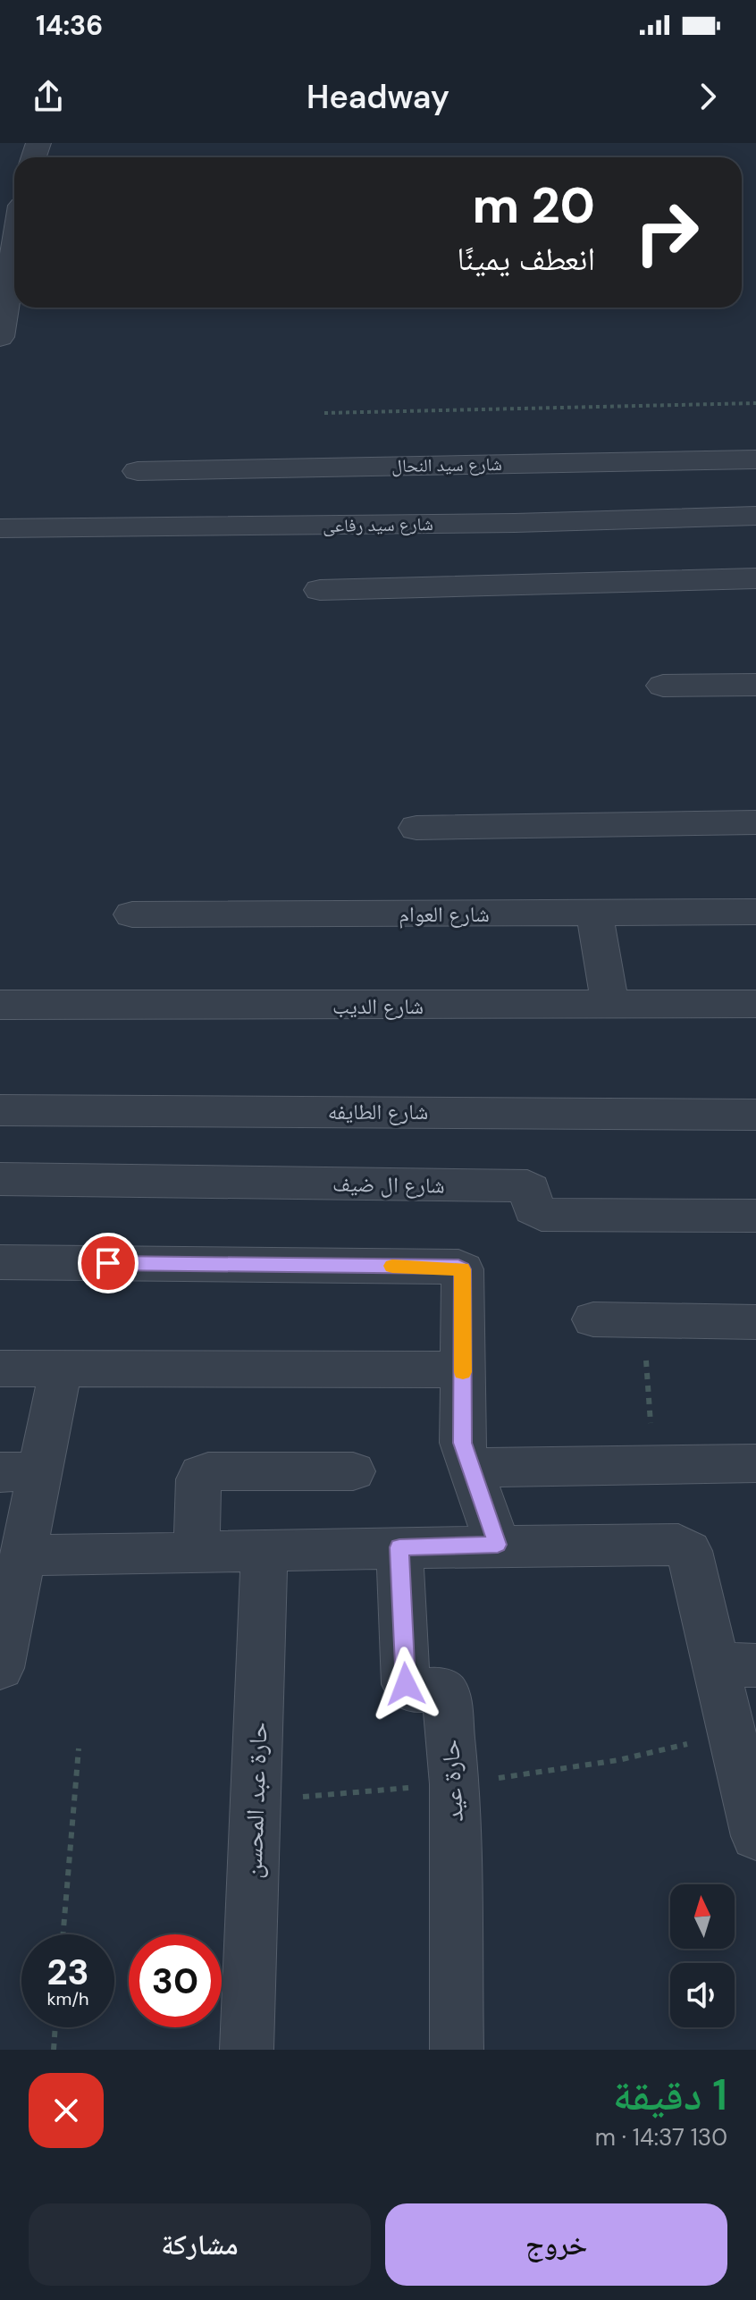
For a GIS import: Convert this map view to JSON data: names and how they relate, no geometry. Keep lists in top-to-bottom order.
{
  "streets": {
    "street": [
      "شارع سيد النحال",
      "شارع سيد رفاعى",
      "شارع العوام",
      "شارع الديب",
      "شارع الطايفه",
      "شارع ال ضيف",
      "حارة عيد",
      "حارة عبد المحسن"
    ]
  },
  "north": "top",
  "page": {
    "status": "14:36",
    "header": "Headway",
    "turn": ["20 m", "انعطف يمينًا"],
    "speed": "23 km/h",
    "limit": "30",
    "heading": ["1 دقيقة", "130 m · 14:37"],
    "buttons": ["خروج", "مشاركة"]
  }
}
